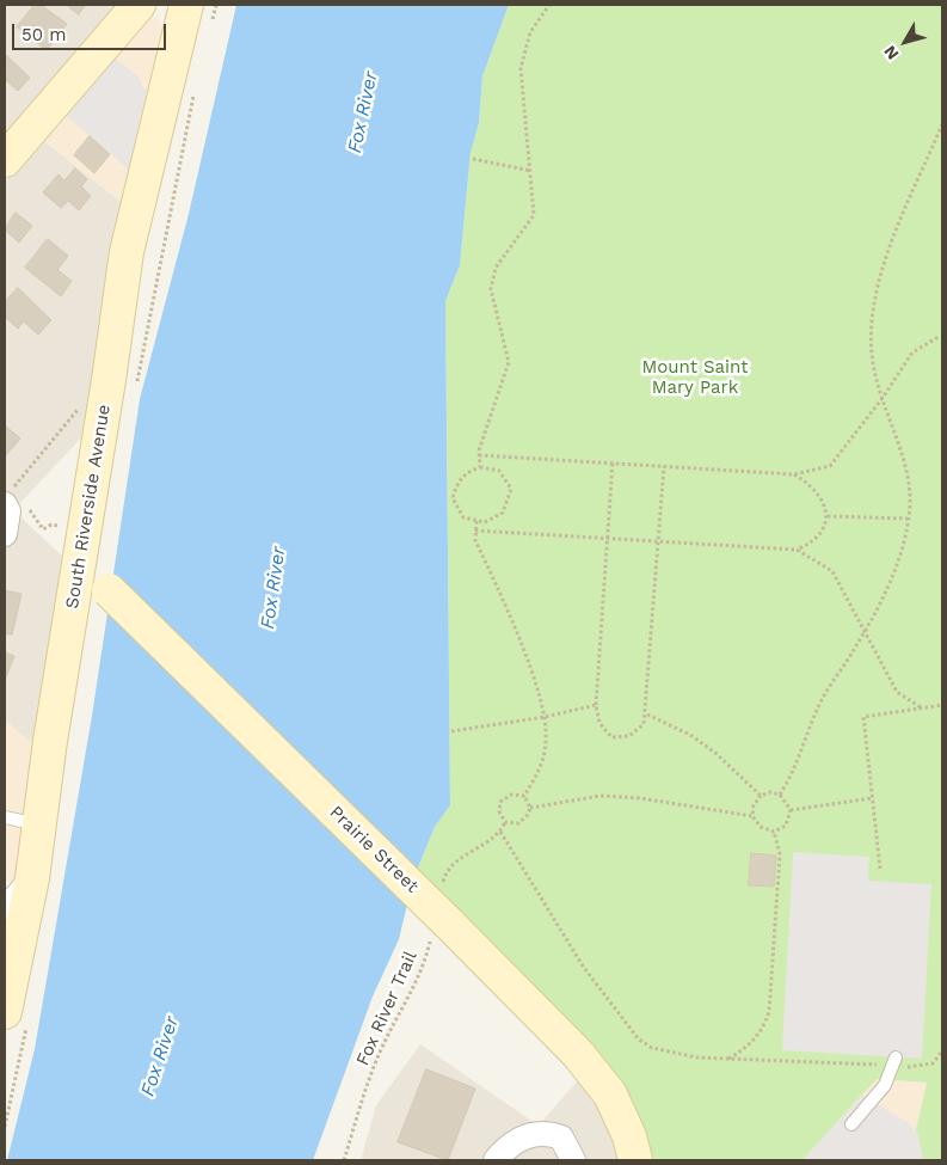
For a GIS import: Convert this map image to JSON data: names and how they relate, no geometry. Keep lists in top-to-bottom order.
{
  "streets": {
    "street": ["South Riverside Avenue", "Prairie Street"],
    "path": ["Fox River Trail"]
  },
  "crossings": [
    ["South Riverside Avenue", "Prairie Street"],
    ["Prairie Street", "Fox River Trail"]
  ],
  "water": ["Fox River"],
  "parks": ["Mount Saint Mary Park"],
  "scale_bar": "50 m",
  "north": "bottom left"
}
